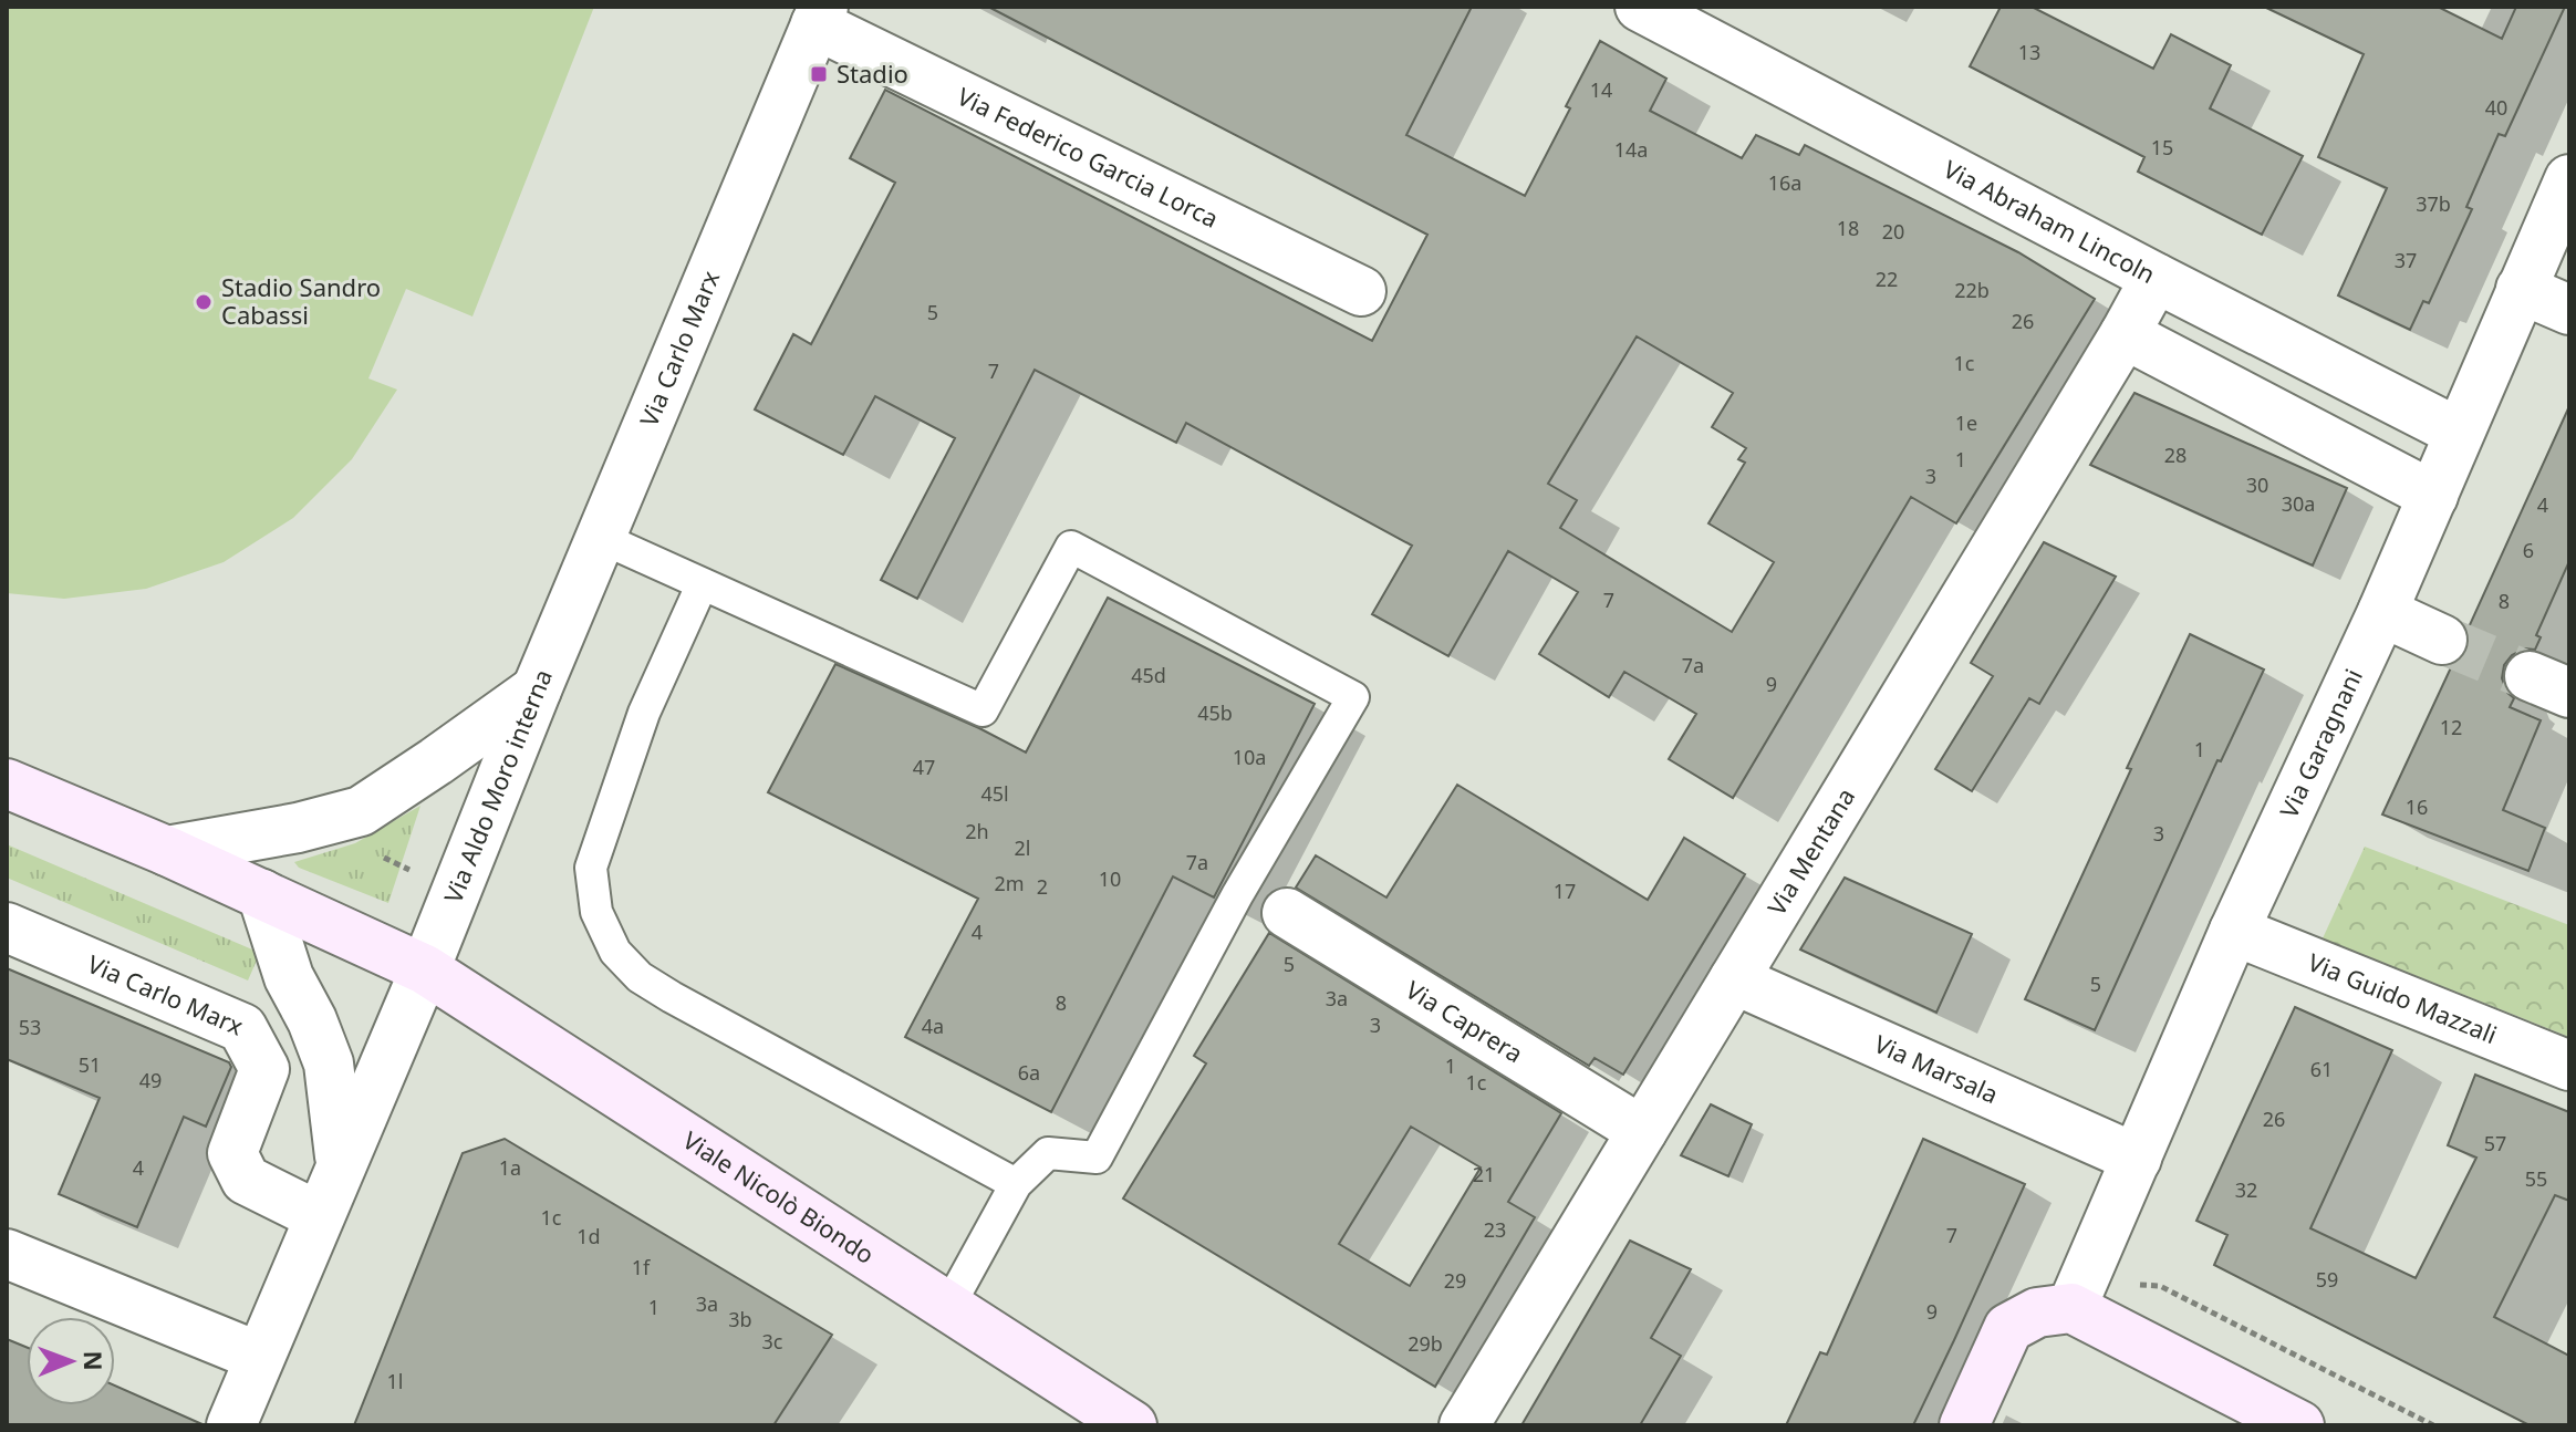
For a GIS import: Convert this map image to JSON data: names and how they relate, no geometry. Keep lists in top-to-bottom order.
{
  "streets": {
    "main road": ["Viale Nicolò Biondo"],
    "street": [
      "Via Federico Garcia Lorca",
      "Via Abraham Lincoln",
      "Via Carlo Marx",
      "Via Garagnani",
      "Via Aldo Moro interna",
      "Via Mentana",
      "Via Guido Mazzali",
      "Via Caprera",
      "Via Marsala"
    ]
  },
  "crossings": [
    ["Via Federico Garcia Lorca", "Via Carlo Marx"],
    ["Via Abraham Lincoln", "Via Garagnani"],
    ["Via Abraham Lincoln", "Via Mentana"],
    ["Via Carlo Marx", "Via Aldo Moro interna"],
    ["Via Garagnani", "Via Guido Mazzali"],
    ["Via Garagnani", "Via Marsala"],
    ["Via Aldo Moro interna", "Viale Nicolò Biondo"],
    ["Via Mentana", "Via Caprera"],
    ["Via Mentana", "Via Marsala"]
  ],
  "places": {
    "transit": ["Stadio"],
    "other": ["Stadio Sandro Cabassi"]
  },
  "house_numbers": [
    "13",
    "14",
    "40",
    "15",
    "14a",
    "16a",
    "37b",
    "18",
    "20",
    "37",
    "22",
    "22b",
    "5",
    "26",
    "1c",
    "7",
    "1e",
    "28",
    "1",
    "3",
    "30",
    "30a",
    "4",
    "6",
    "7",
    "8",
    "7a",
    "45d",
    "9",
    "45b",
    "12",
    "1",
    "10a",
    "47",
    "45l",
    "16",
    "2h",
    "3",
    "2l",
    "7a",
    "10",
    "2m",
    "2",
    "17",
    "4",
    "5",
    "5",
    "3a",
    "8",
    "3",
    "4a",
    "53",
    "51",
    "1",
    "61",
    "6a",
    "49",
    "1c",
    "26",
    "57",
    "4",
    "1a",
    "21",
    "55",
    "32",
    "1c",
    "23",
    "7",
    "1d",
    "1f",
    "59",
    "29",
    "3a",
    "1",
    "9",
    "3b",
    "3c",
    "29b",
    "1l"
  ],
  "north": "right"
}
